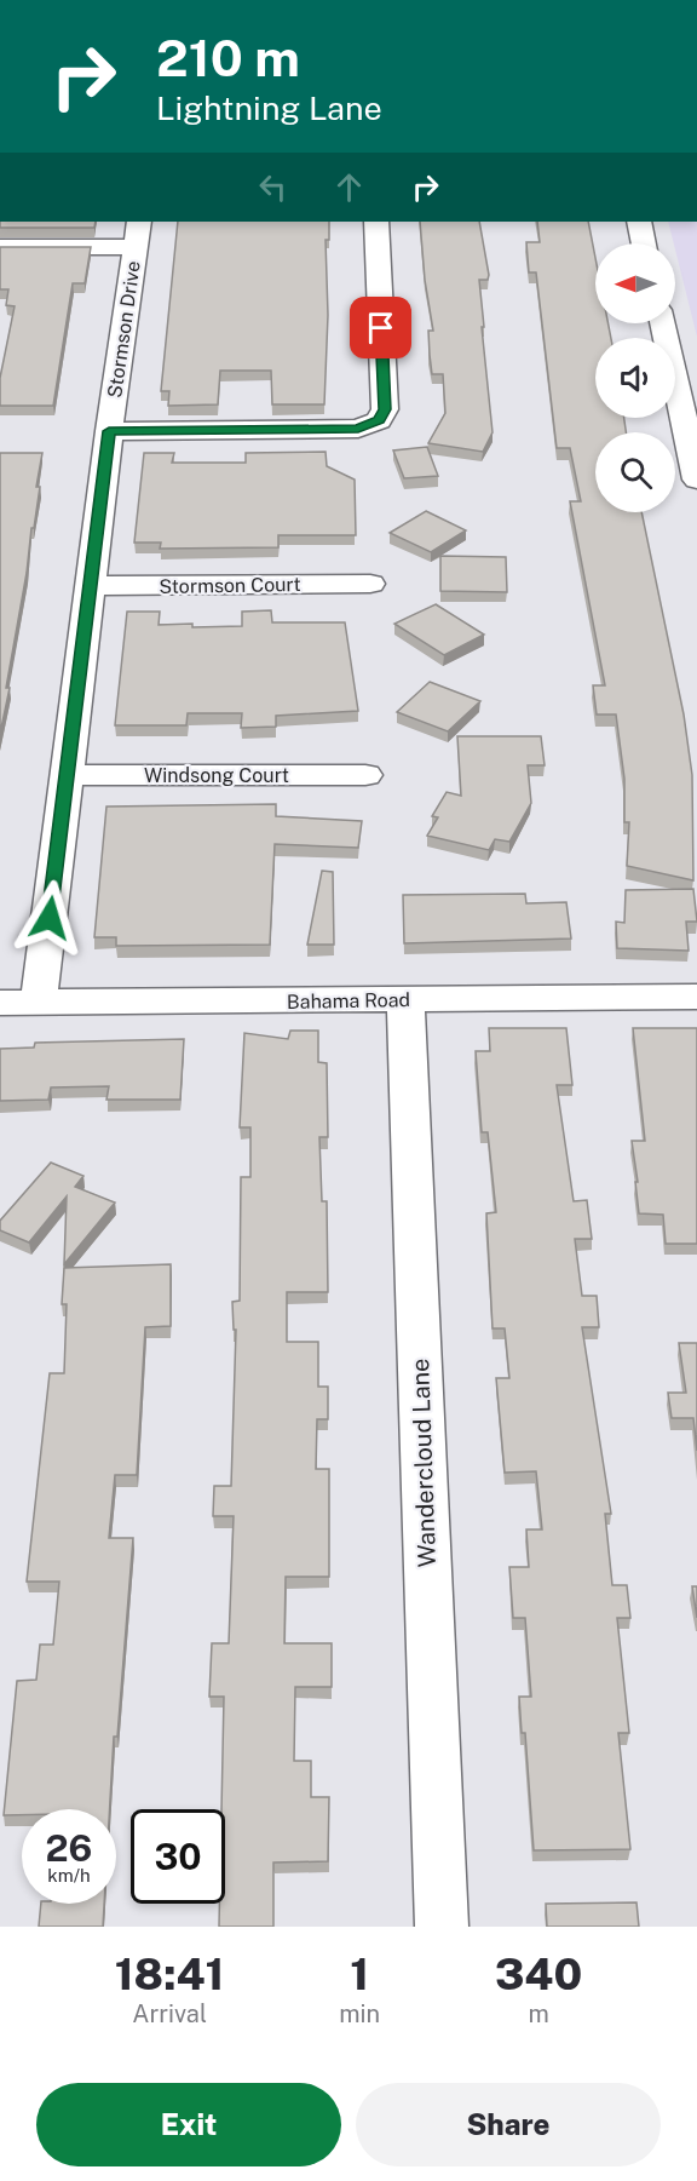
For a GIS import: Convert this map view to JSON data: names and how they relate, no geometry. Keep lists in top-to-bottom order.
{
  "streets": {
    "street": [
      "Stormson Drive",
      "Stormson Court",
      "Windsong Court",
      "Bahama Road",
      "Wandercloud Lane"
    ]
  },
  "crossings": [
    ["Stormson Drive", "Stormson Court"],
    ["Stormson Drive", "Windsong Court"],
    ["Stormson Drive", "Bahama Road"],
    ["Bahama Road", "Wandercloud Lane"]
  ],
  "north": "left",
  "page": {
    "turn": ["210 m", "Lightning Lane"],
    "speed": "26 km/h",
    "limit": "30",
    "eta": [
      "18:41",
      "Arrival",
      "1",
      "min",
      "340",
      "m"
    ],
    "buttons": ["Exit", "Share"]
  }
}
